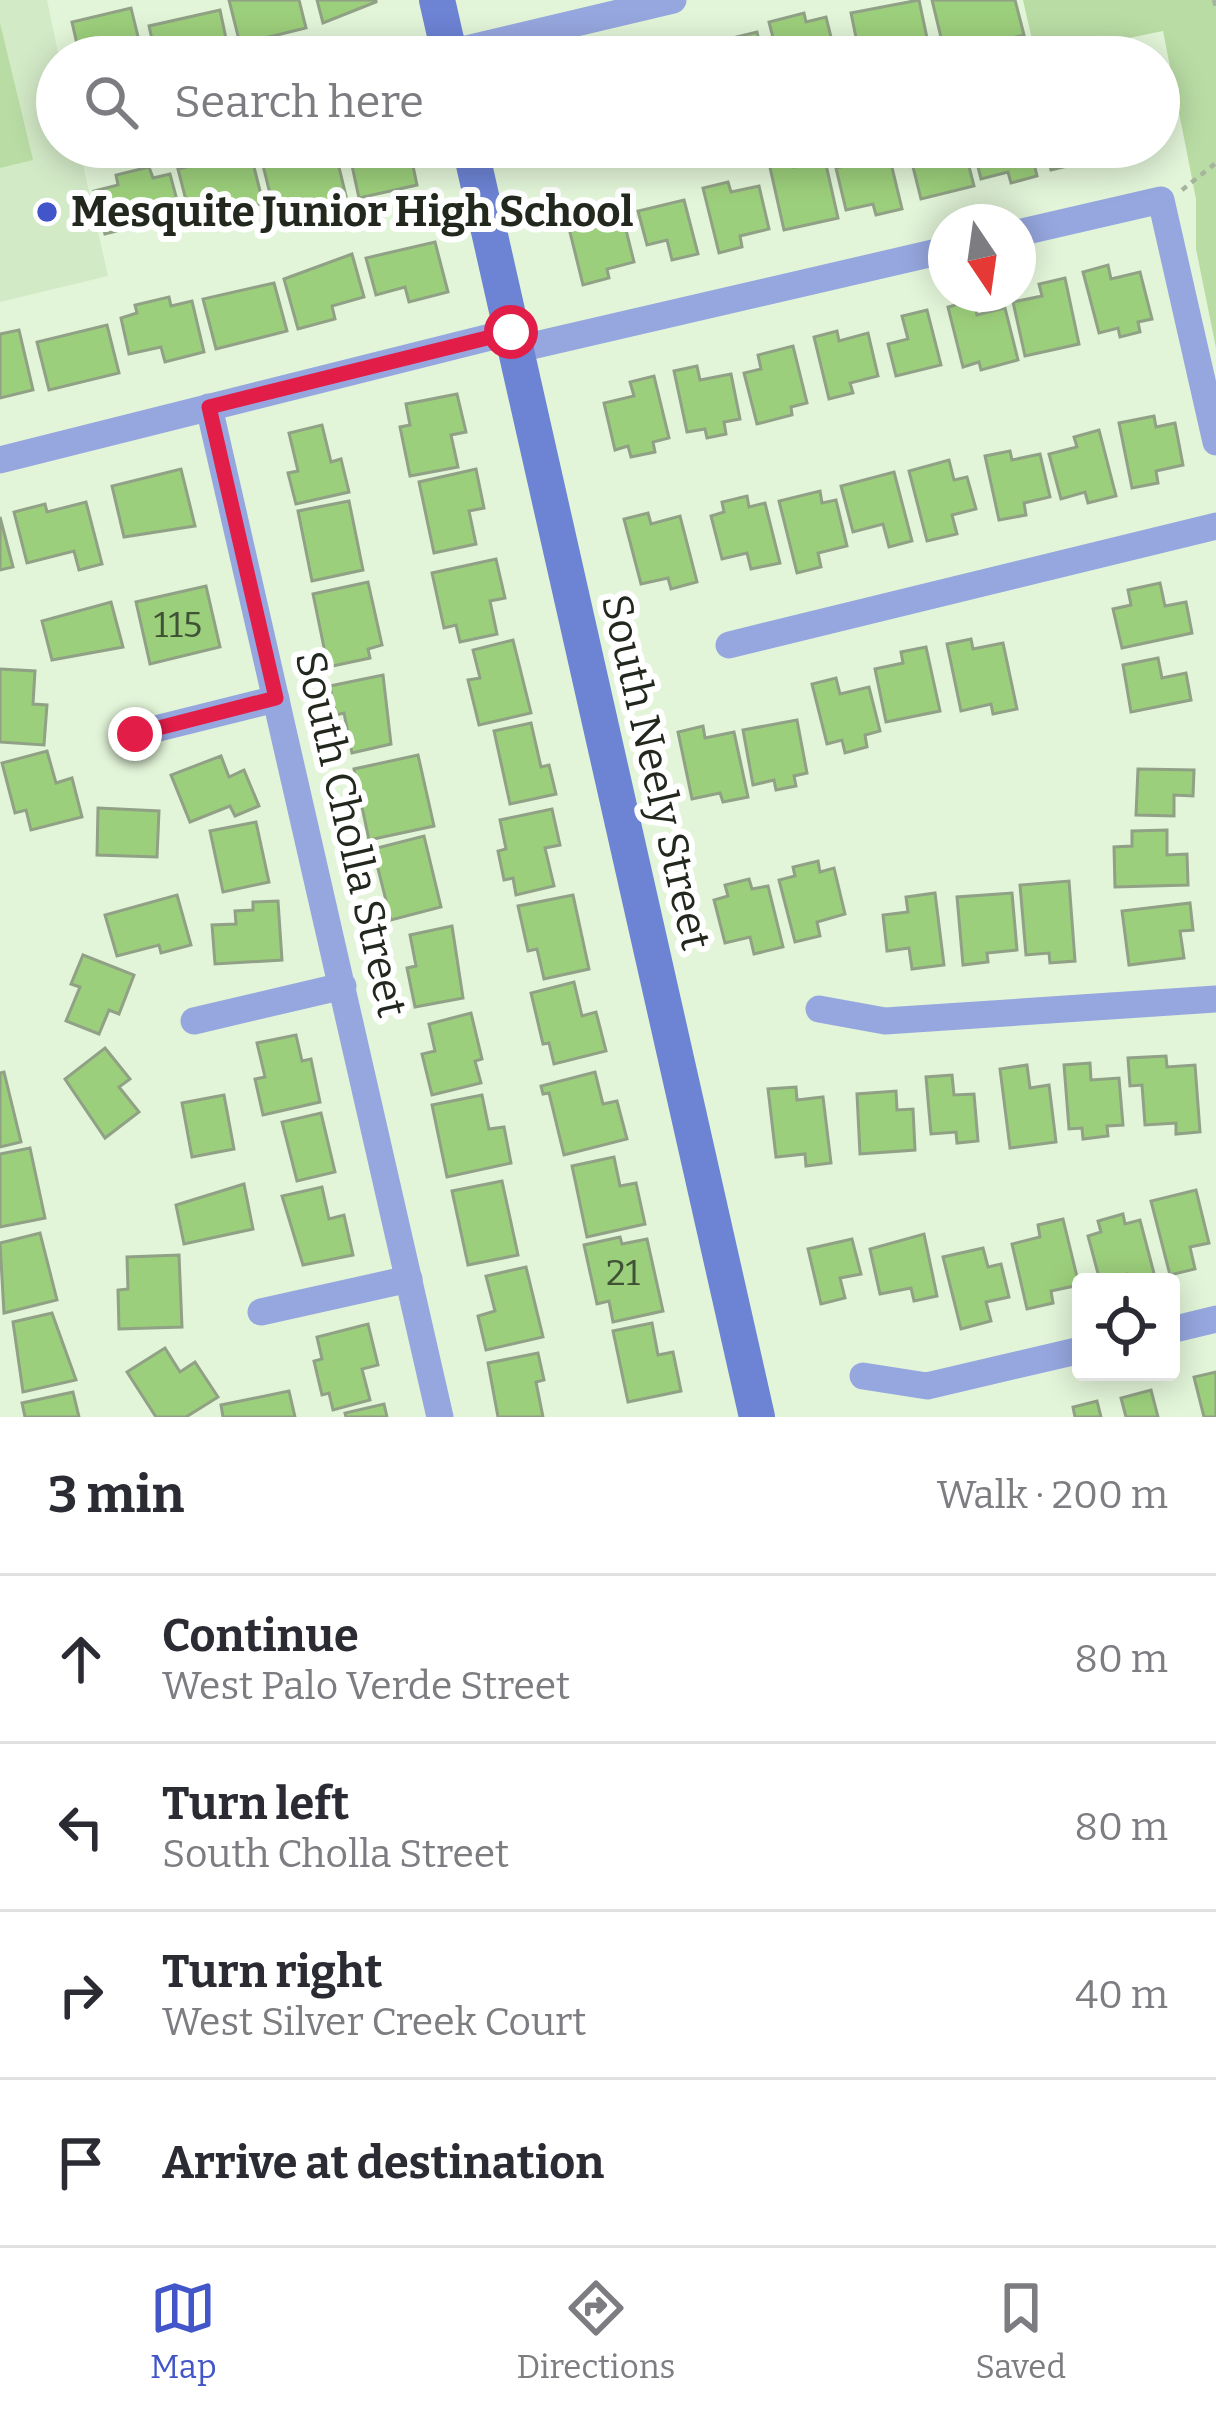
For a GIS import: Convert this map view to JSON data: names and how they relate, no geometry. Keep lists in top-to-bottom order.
{
  "streets": {
    "street": ["South Neely Street", "South Cholla Street"]
  },
  "places": ["Mesquite Junior High School"],
  "house_numbers": ["115", "21"],
  "north": "bottom",
  "page": {
    "search": "Search here",
    "heading": ["3 min", "Walk · 200 m"],
    "list": [
      ["Continue", "West Palo Verde Street", "80 m"],
      ["Turn left", "South Cholla Street", "80 m"],
      ["Turn right", "West Silver Creek Court", "40 m"],
      "Arrive at destination"
    ],
    "nav": ["Map", "Directions", "Saved"]
  }
}
